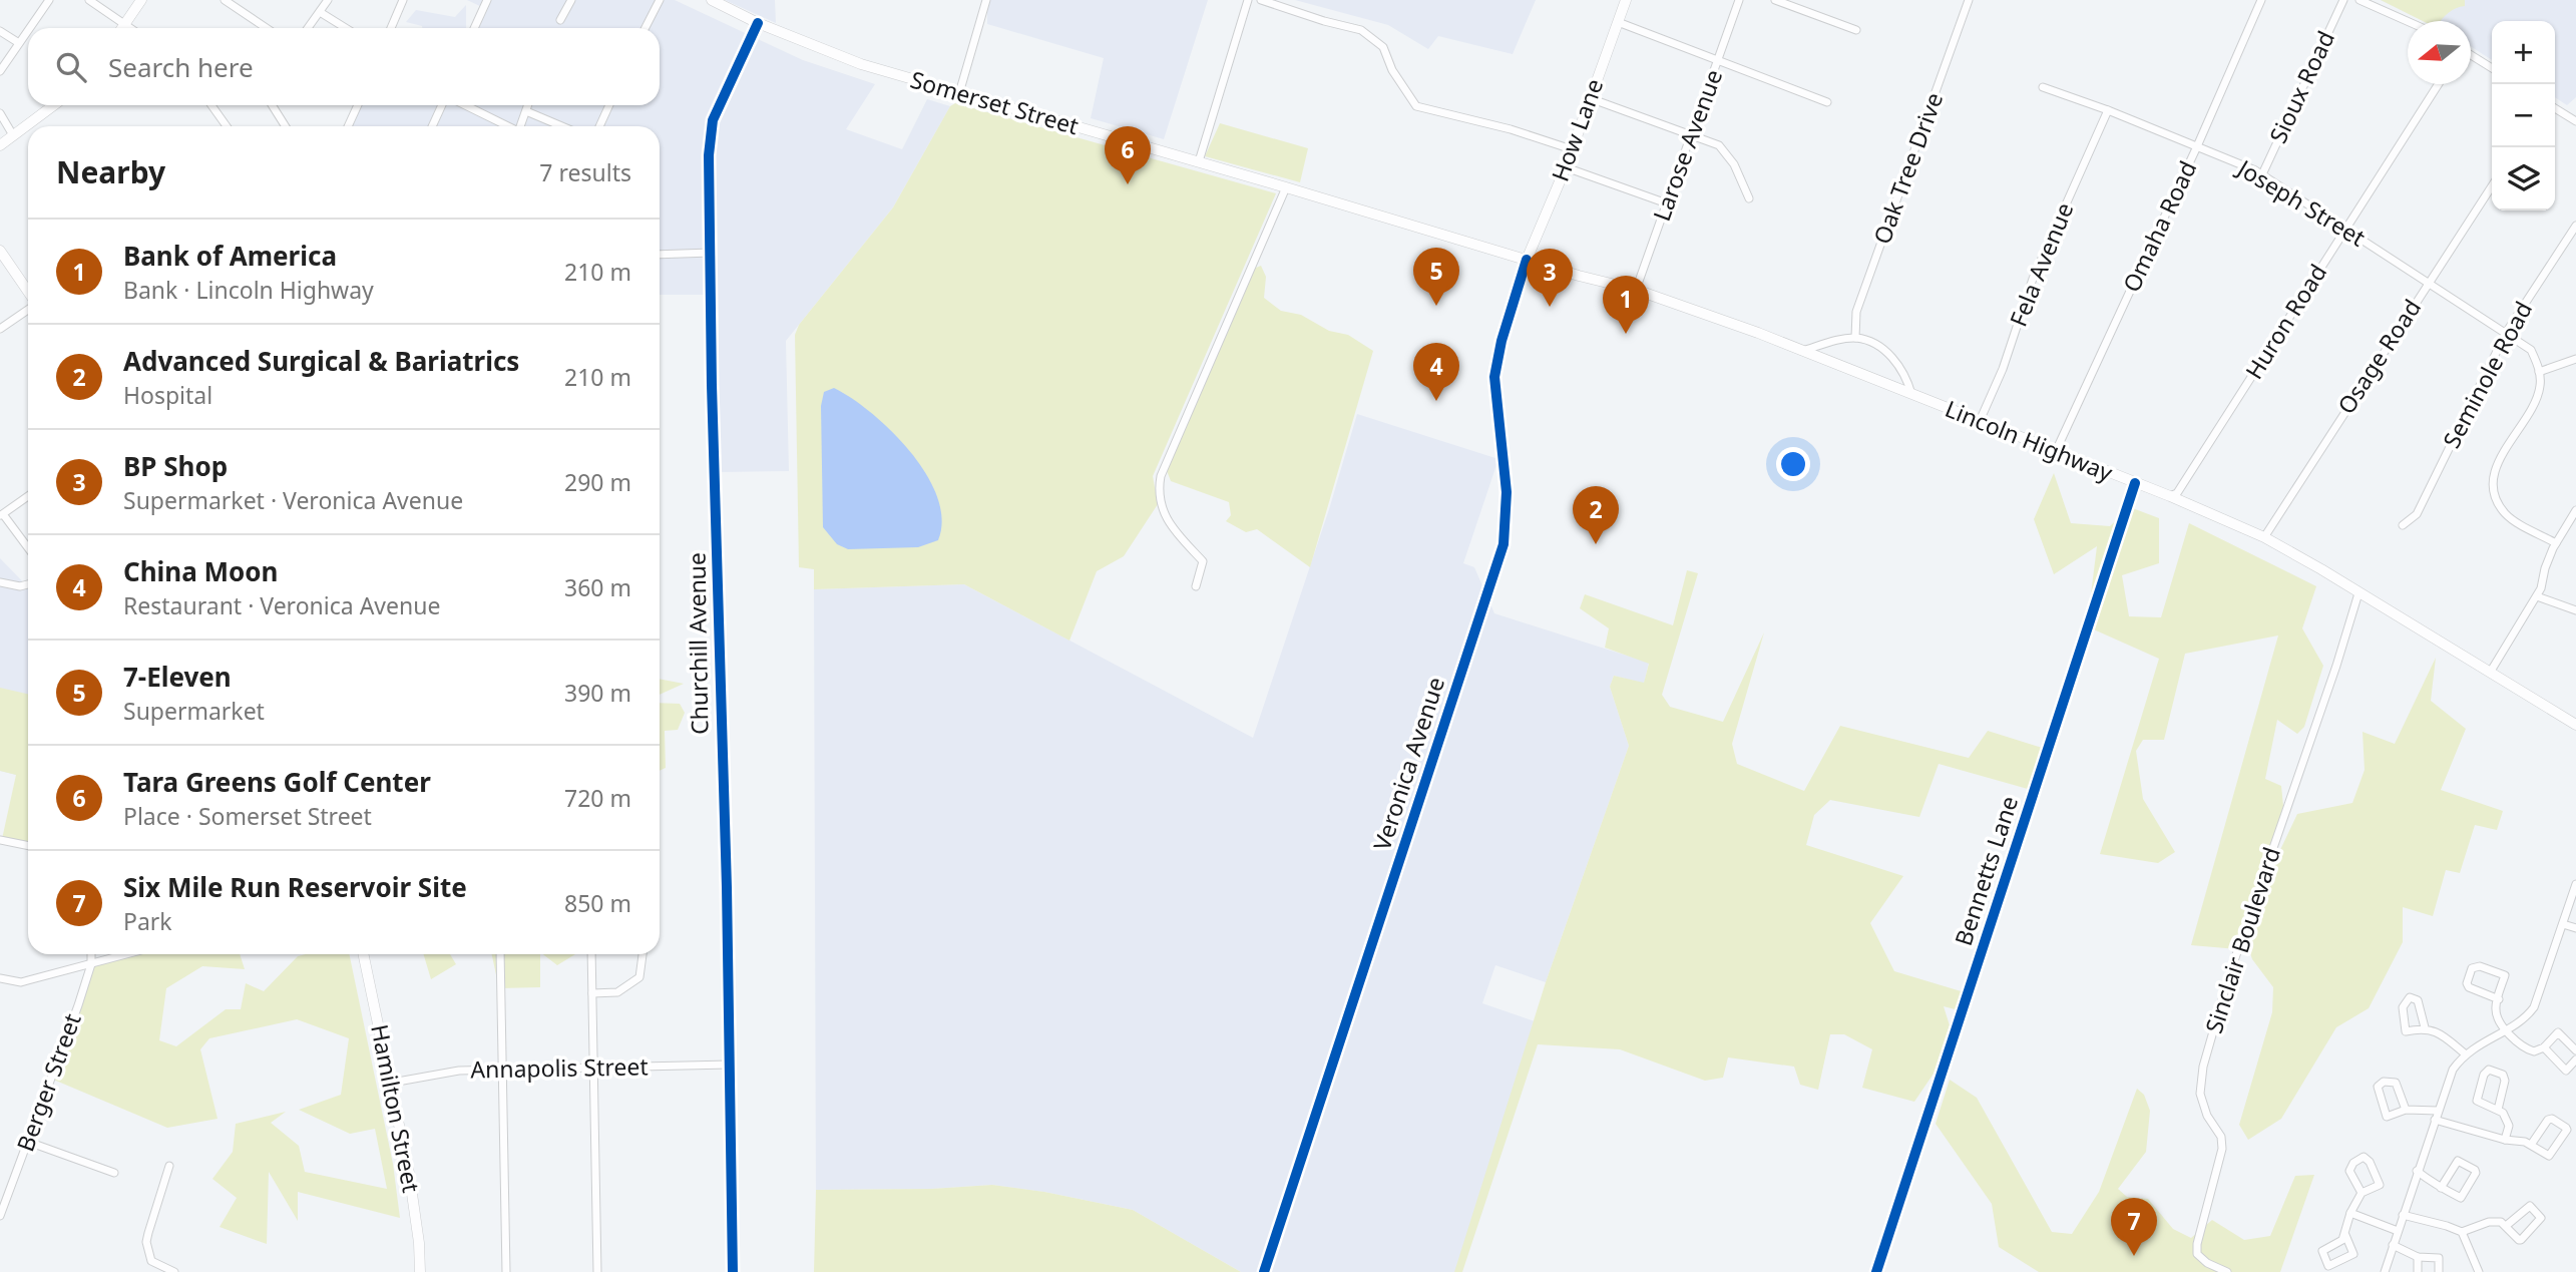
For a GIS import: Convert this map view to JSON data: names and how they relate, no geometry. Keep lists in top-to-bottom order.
{
  "streets": {
    "main road": [
      "Somerset Street",
      "How Lane",
      "Lincoln Highway",
      "Veronica Avenue",
      "Bennetts Lane",
      "Hamilton Street"
    ],
    "street": [
      "Sioux Road",
      "Larose Avenue",
      "Oak Tree Drive",
      "Joseph Street",
      "Omaha Road",
      "Fela Avenue",
      "Huron Road",
      "Osage Road",
      "Seminole Road",
      "Churchill Avenue",
      "Sinclair Boulevard",
      "Annapolis Street",
      "Berger Street"
    ]
  },
  "crossings": [
    ["Sioux Road", "Joseph Street"],
    ["Somerset Street", "How Lane"],
    ["Somerset Street", "Lincoln Highway"],
    ["Somerset Street", "Churchill Avenue"],
    ["Somerset Street", "Veronica Avenue"],
    ["How Lane", "Lincoln Highway"],
    ["How Lane", "Veronica Avenue"],
    ["Larose Avenue", "Lincoln Highway"],
    ["Joseph Street", "Omaha Road"],
    ["Joseph Street", "Fela Avenue"],
    ["Joseph Street", "Huron Road"],
    ["Joseph Street", "Osage Road"],
    ["Joseph Street", "Seminole Road"],
    ["Omaha Road", "Lincoln Highway"],
    ["Fela Avenue", "Lincoln Highway"],
    ["Huron Road", "Lincoln Highway"],
    ["Osage Road", "Lincoln Highway"],
    ["Lincoln Highway", "Veronica Avenue"],
    ["Lincoln Highway", "Bennetts Lane"],
    ["Lincoln Highway", "Sinclair Boulevard"],
    ["Churchill Avenue", "Annapolis Street"],
    ["Annapolis Street", "Hamilton Street"]
  ],
  "north": "left",
  "page": {
    "map_buttons": ["+", "−"],
    "search": "Search here",
    "pins": [
      "6",
      "5",
      "3",
      "1",
      "4",
      "2",
      "7"
    ],
    "heading": ["Nearby", "7 results"],
    "list": [
      {
        "mark": "1",
        "name": "Bank of America",
        "note": "Bank · Lincoln Highway",
        "value": "210 m"
      },
      {
        "mark": "2",
        "name": "Advanced Surgical & Bariatrics",
        "note": "Hospital",
        "value": "210 m"
      },
      {
        "mark": "3",
        "name": "BP Shop",
        "note": "Supermarket · Veronica Avenue",
        "value": "290 m"
      },
      {
        "mark": "4",
        "name": "China Moon",
        "note": "Restaurant · Veronica Avenue",
        "value": "360 m"
      },
      {
        "mark": "5",
        "name": "7-Eleven",
        "note": "Supermarket",
        "value": "390 m"
      },
      {
        "mark": "6",
        "name": "Tara Greens Golf Center",
        "note": "Place · Somerset Street",
        "value": "720 m"
      },
      {
        "mark": "7",
        "name": "Six Mile Run Reservoir Site",
        "note": "Park",
        "value": "850 m"
      }
    ]
  }
}
